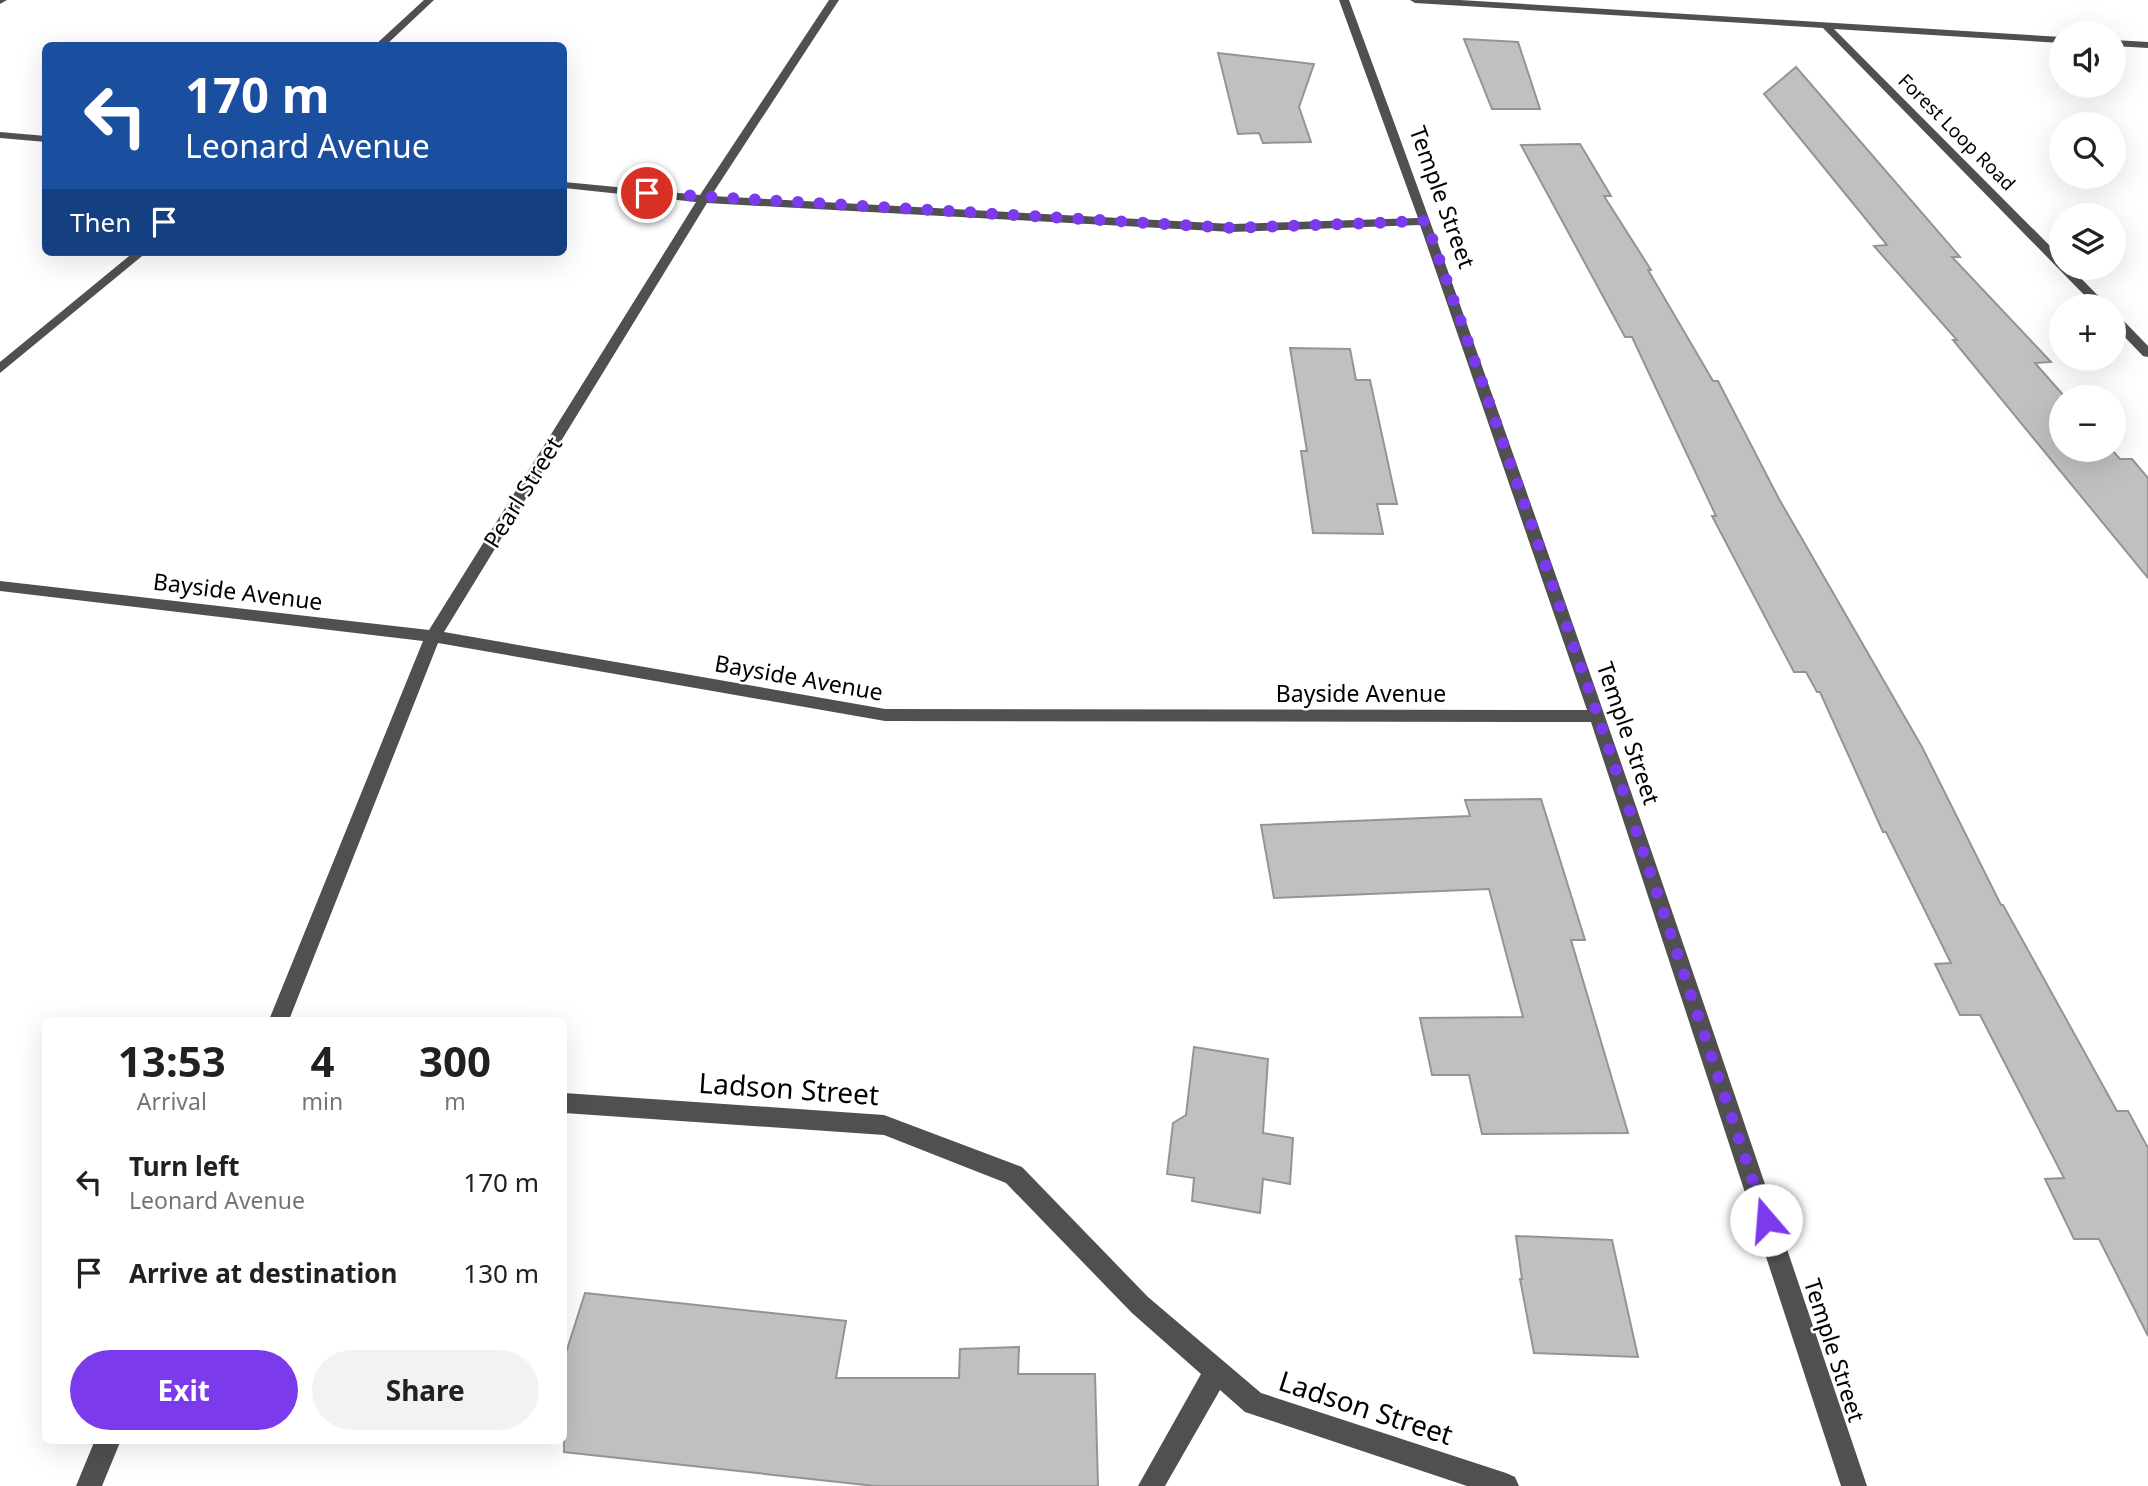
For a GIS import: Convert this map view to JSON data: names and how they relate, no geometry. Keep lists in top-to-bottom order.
{
  "streets": {
    "street": [
      "Forest Loop Road",
      "Temple Street",
      "Pearl Street",
      "Bayside Avenue",
      "Ladson Street"
    ]
  },
  "crossings": [
    ["Temple Street", "Bayside Avenue"],
    ["Pearl Street", "Bayside Avenue"]
  ],
  "page": {
    "map_buttons": ["+", "−"],
    "turn": ["170 m", "Leonard Avenue"],
    "then": "Then",
    "eta": [
      "13:53",
      "Arrival",
      "4",
      "min",
      "300",
      "m"
    ],
    "list": [
      {
        "name": "Turn left",
        "note": "Leonard Avenue",
        "value": "170 m"
      },
      {
        "name": "Arrive at destination",
        "value": "130 m"
      }
    ],
    "buttons": ["Exit", "Share"]
  }
}
